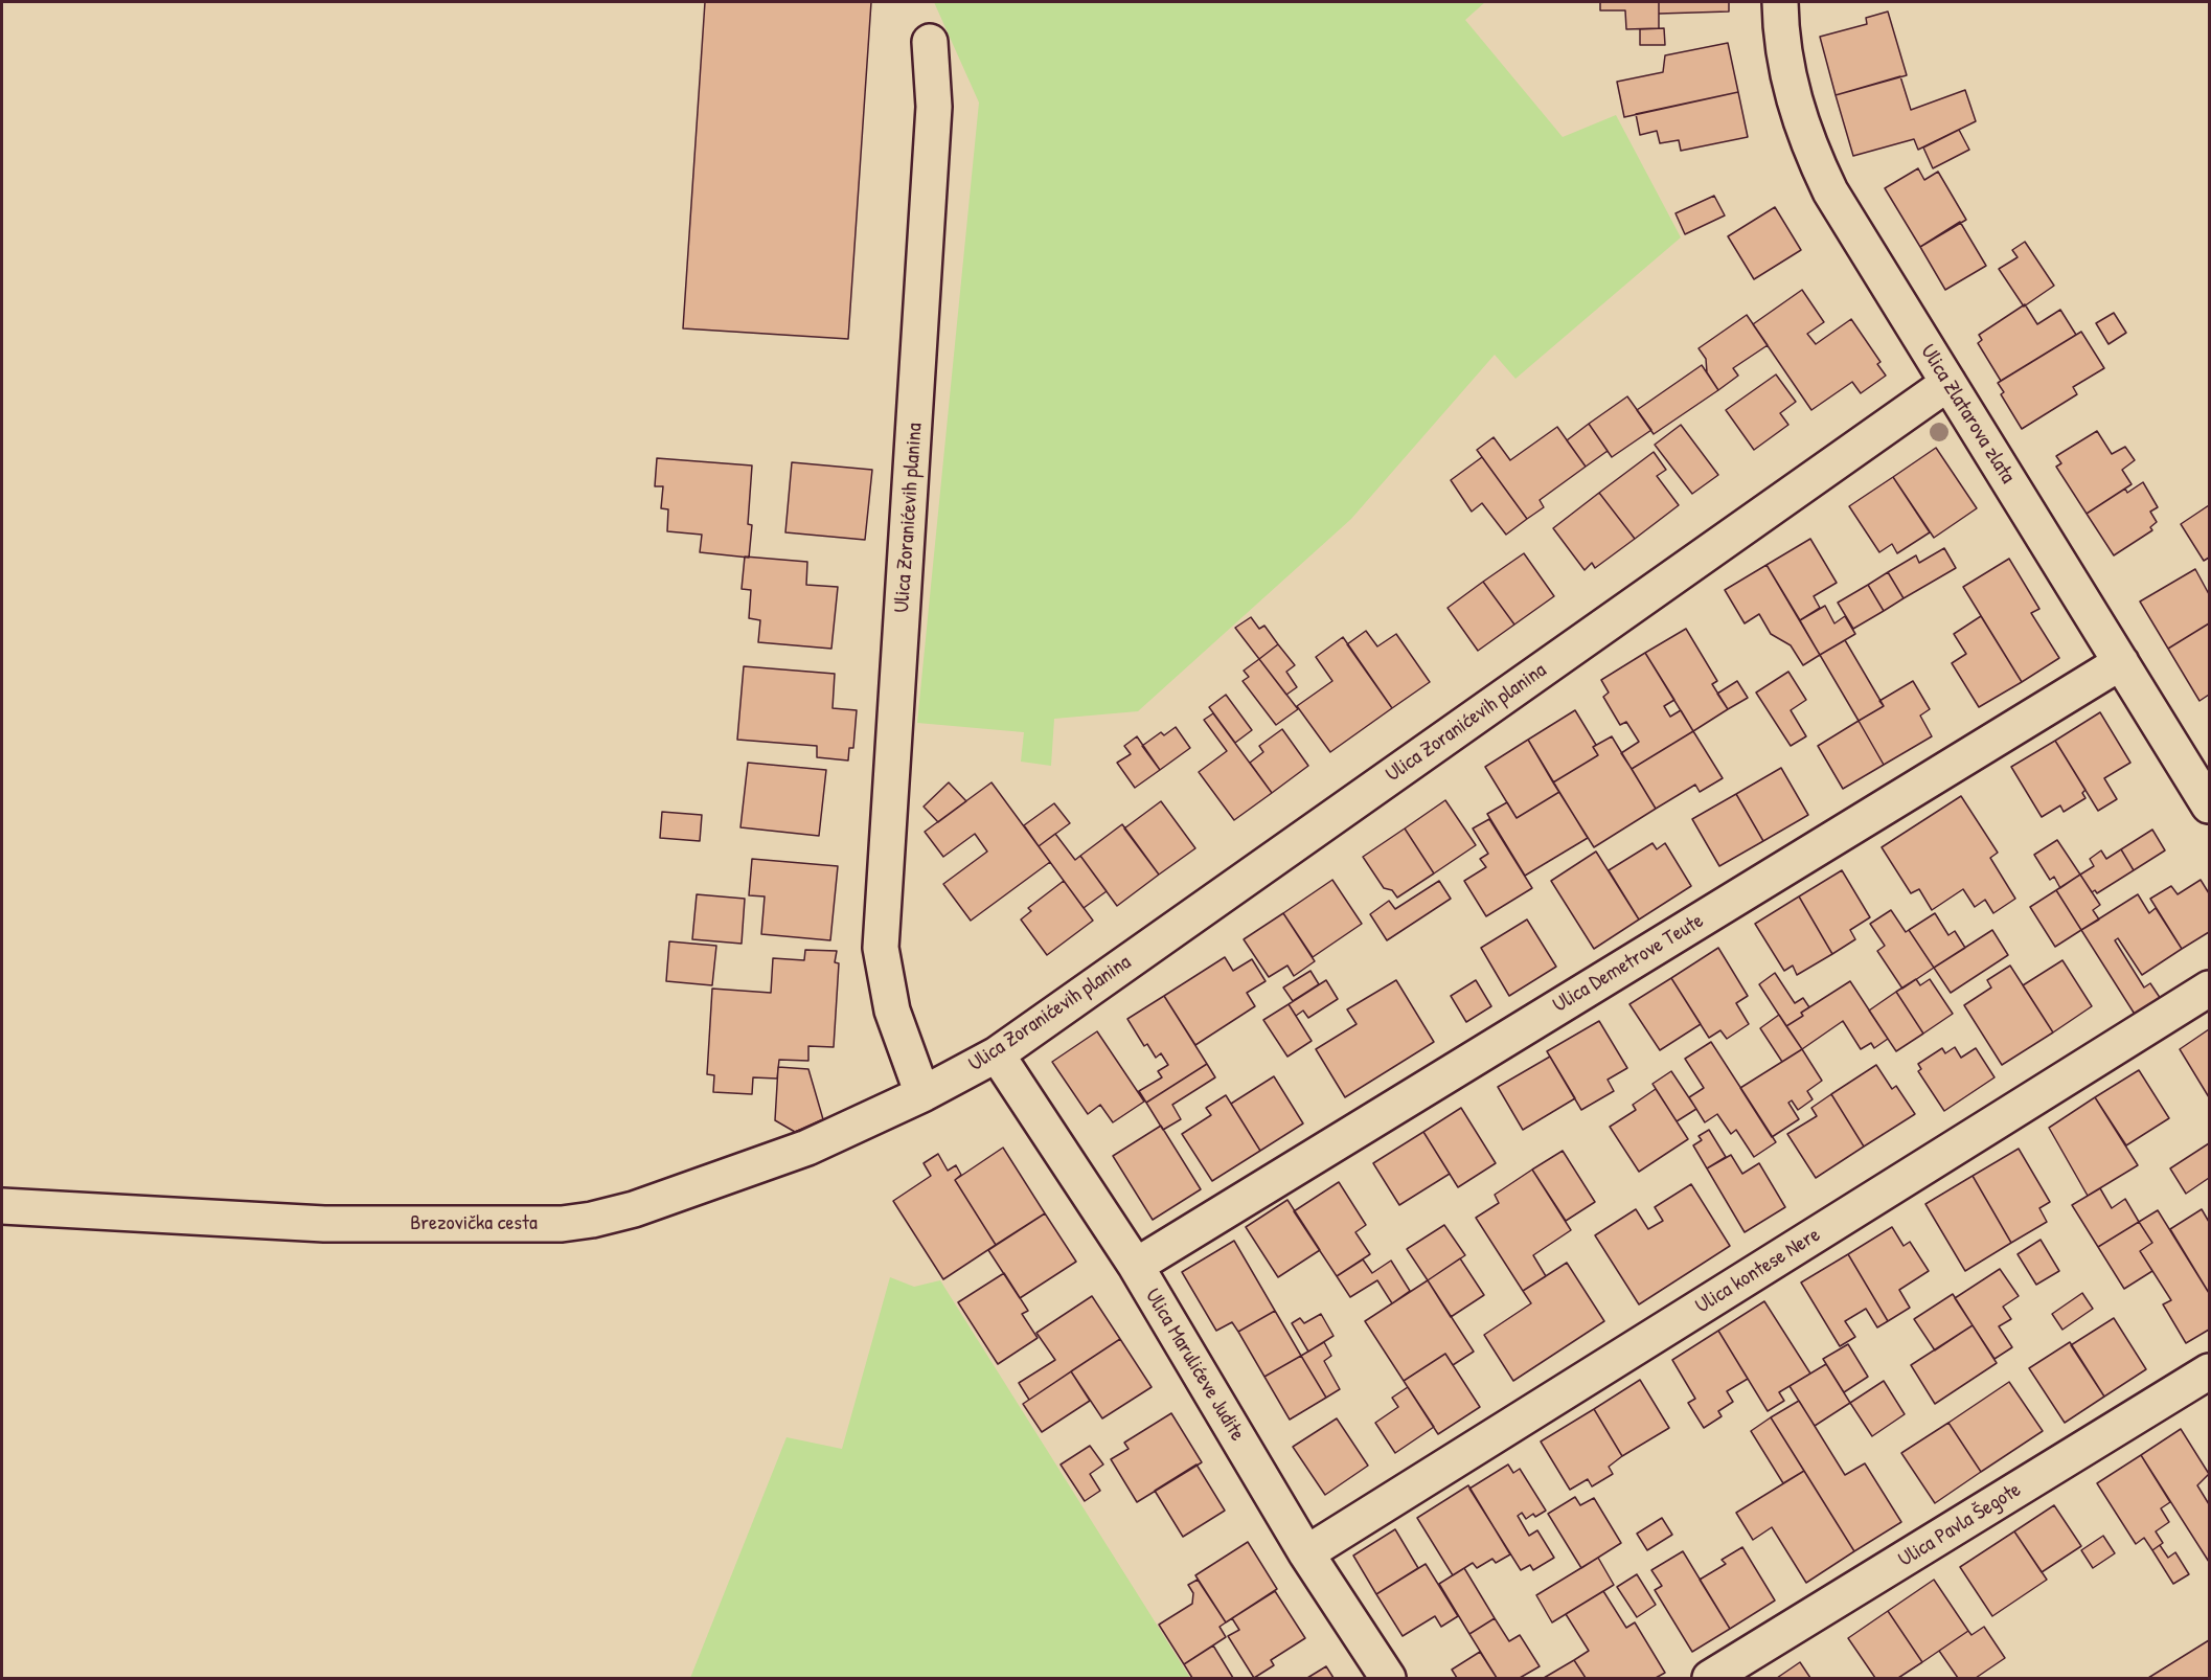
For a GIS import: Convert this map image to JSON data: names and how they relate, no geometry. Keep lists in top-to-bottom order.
{
  "streets": {
    "street": [
      "Ulica Zlatarova zlata",
      "Ulica Zoranićevih planina",
      "Ulica Demetrove Teute",
      "Brezovička cesta",
      "Ulica kontese Nere",
      "Ulica Marulićeve Judite",
      "Ulica Pavla Šegote"
    ]
  },
  "crossings": [
    ["Ulica Zlatarova zlata", "Ulica Zoranićevih planina"],
    ["Ulica Zlatarova zlata", "Ulica Demetrove Teute"],
    ["Ulica Zoranićevih planina", "Brezovička cesta"],
    ["Ulica Zoranićevih planina", "Ulica Marulićeve Judite"],
    ["Ulica Demetrove Teute", "Ulica Marulićeve Judite"],
    ["Ulica kontese Nere", "Ulica Marulićeve Judite"]
  ]
}
